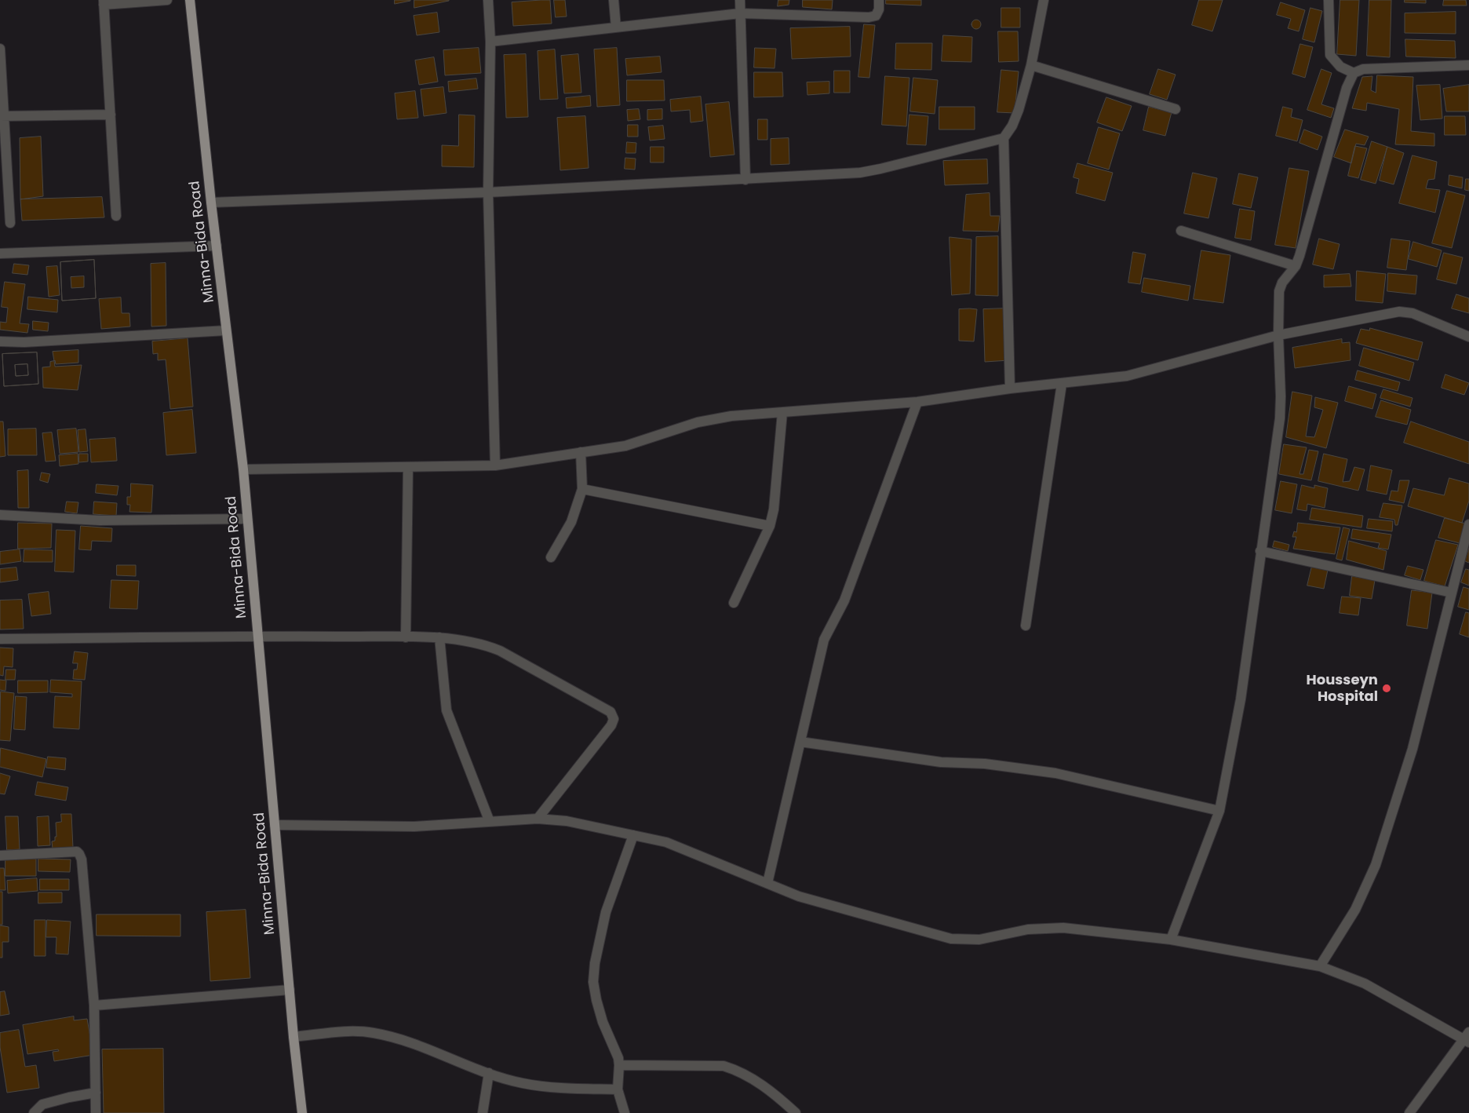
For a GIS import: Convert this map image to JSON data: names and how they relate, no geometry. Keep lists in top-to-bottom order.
{
  "streets": {
    "main road": ["Minna-Bida Road"]
  },
  "places": ["Housseyn Hospital"]
}
